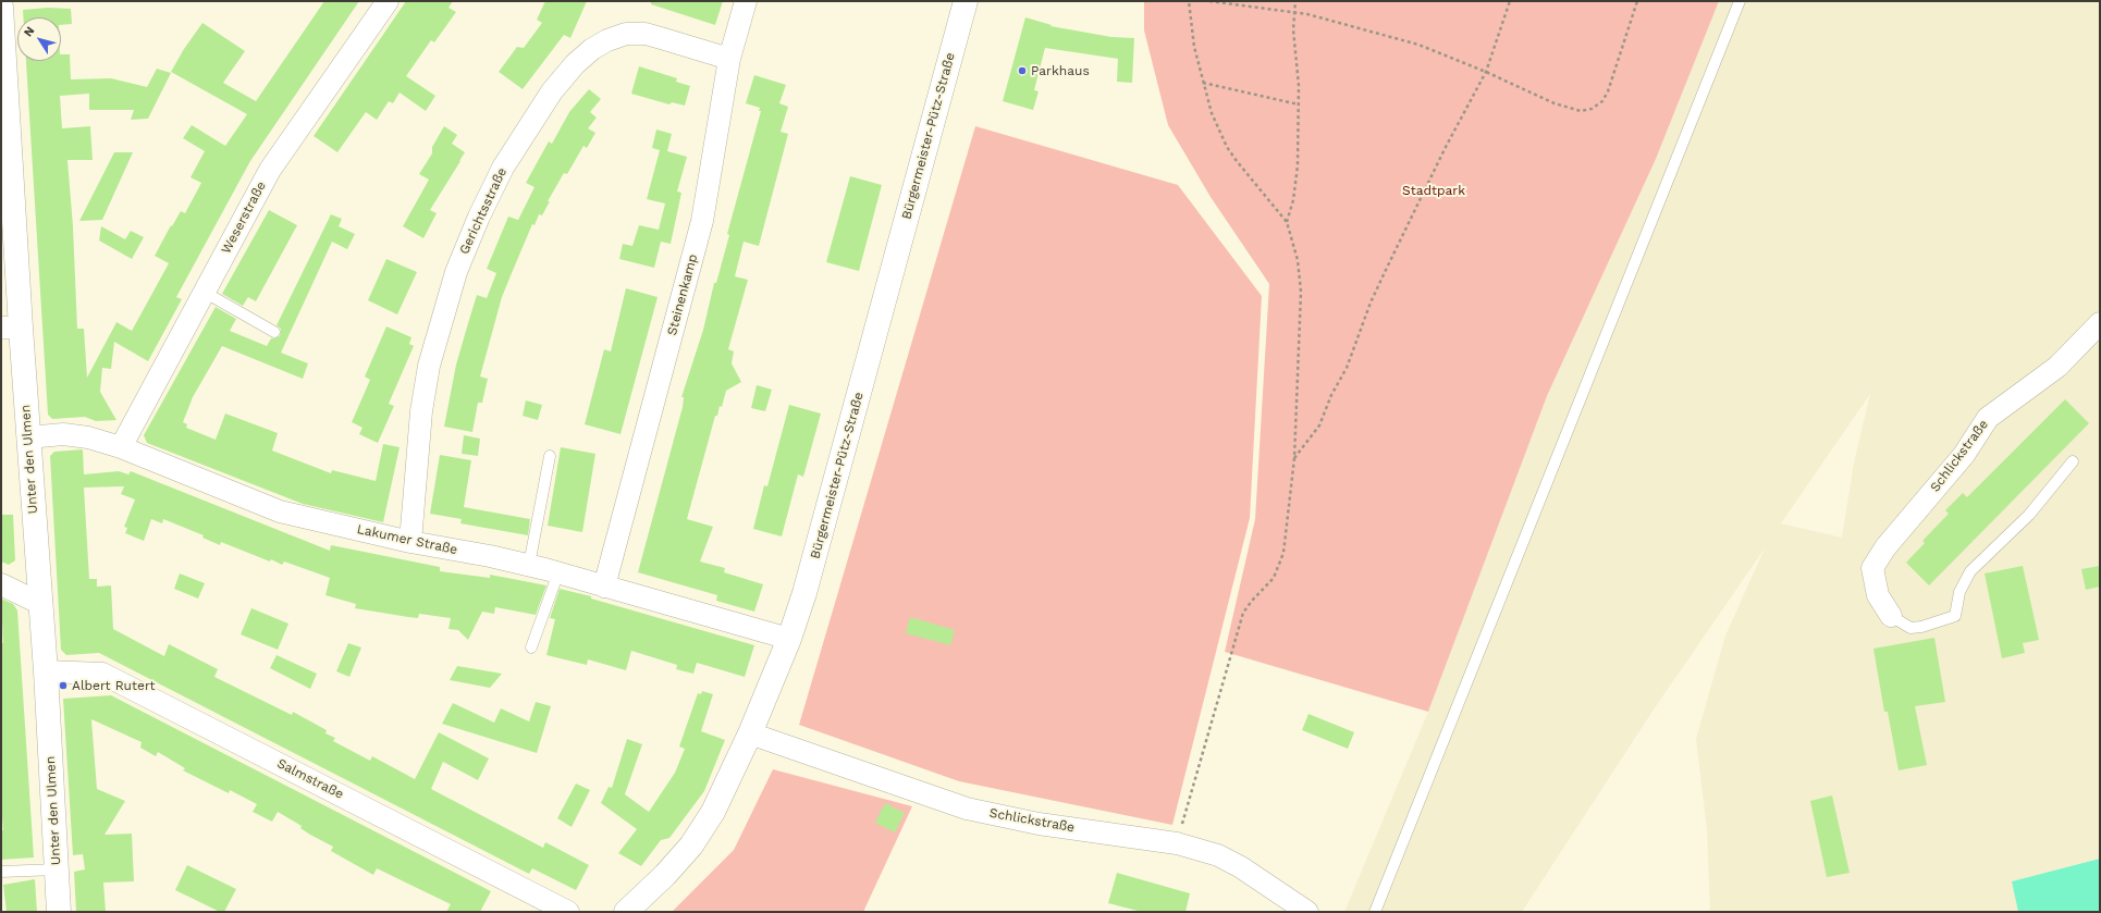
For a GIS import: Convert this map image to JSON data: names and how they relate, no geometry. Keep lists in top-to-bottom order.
{
  "streets": {
    "main road": ["Bürgermeister-Pütz-Straße", "Unter den Ulmen"],
    "street": [
      "Gerichtsstraße",
      "Weserstraße",
      "Steinenkamp",
      "Schlickstraße",
      "Lakumer Straße",
      "Salmstraße"
    ]
  },
  "crossings": [
    ["Bürgermeister-Pütz-Straße", "Schlickstraße"],
    ["Bürgermeister-Pütz-Straße", "Lakumer Straße"],
    ["Gerichtsstraße", "Steinenkamp"],
    ["Gerichtsstraße", "Lakumer Straße"],
    ["Weserstraße", "Lakumer Straße"],
    ["Steinenkamp", "Lakumer Straße"],
    ["Unter den Ulmen", "Lakumer Straße"],
    ["Unter den Ulmen", "Salmstraße"]
  ],
  "parks": ["Stadtpark"],
  "places": ["Parkhaus", "Albert Rutert"],
  "north": "top left"
}
